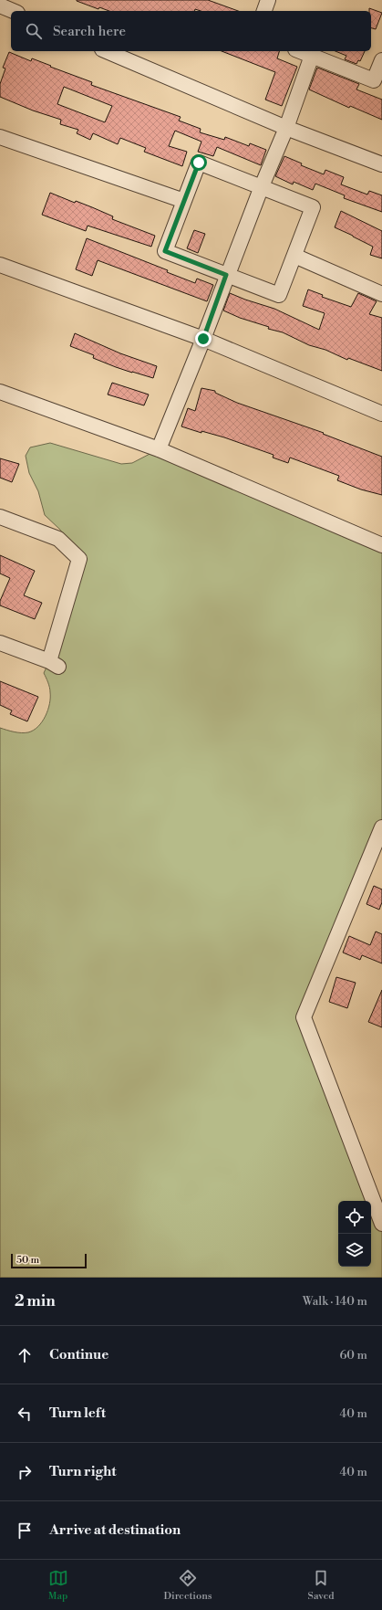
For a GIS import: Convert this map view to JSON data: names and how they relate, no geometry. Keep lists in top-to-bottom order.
{
  "scale_bar": "50 m",
  "page": {
    "search": "Search here",
    "scale": "50 m",
    "heading": ["2 min", "Walk · 140 m"],
    "list": [
      ["Continue", "60 m"],
      ["Turn left", "40 m"],
      ["Turn right", "40 m"],
      "Arrive at destination"
    ],
    "nav": ["Map", "Directions", "Saved"]
  }
}
